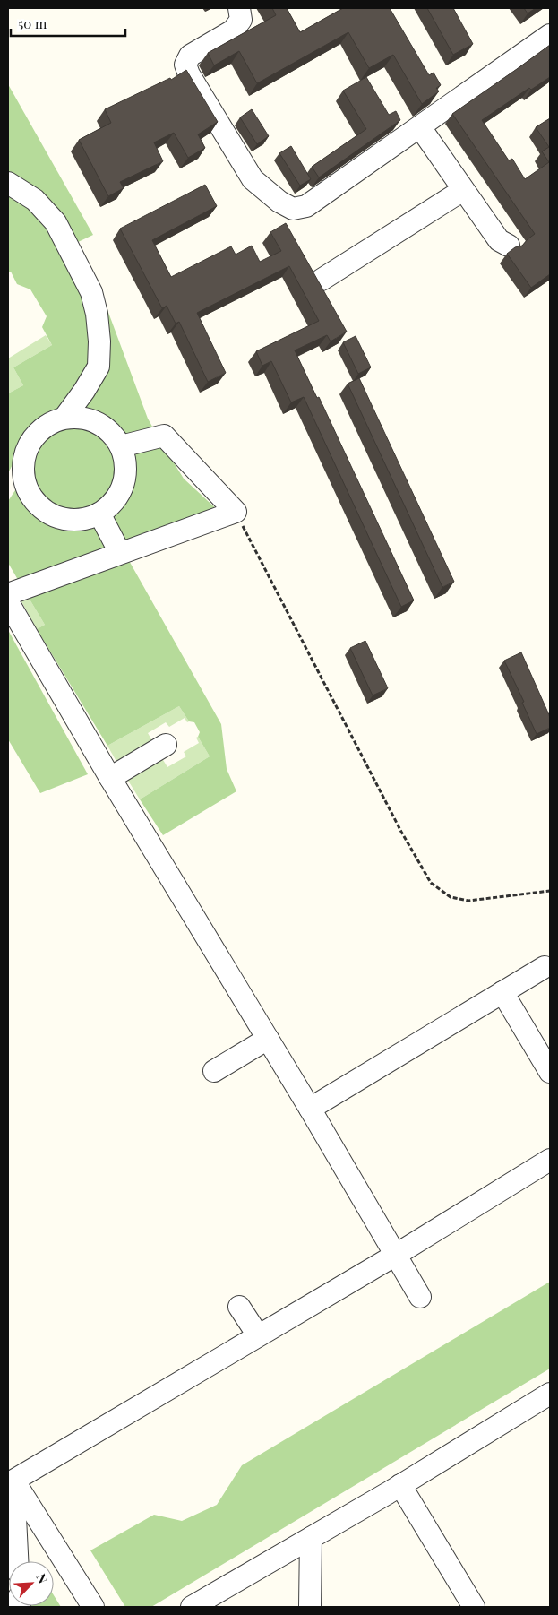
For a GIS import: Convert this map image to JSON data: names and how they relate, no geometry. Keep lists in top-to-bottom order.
{
  "scale_bar": "50 m",
  "north": "top right"
}
